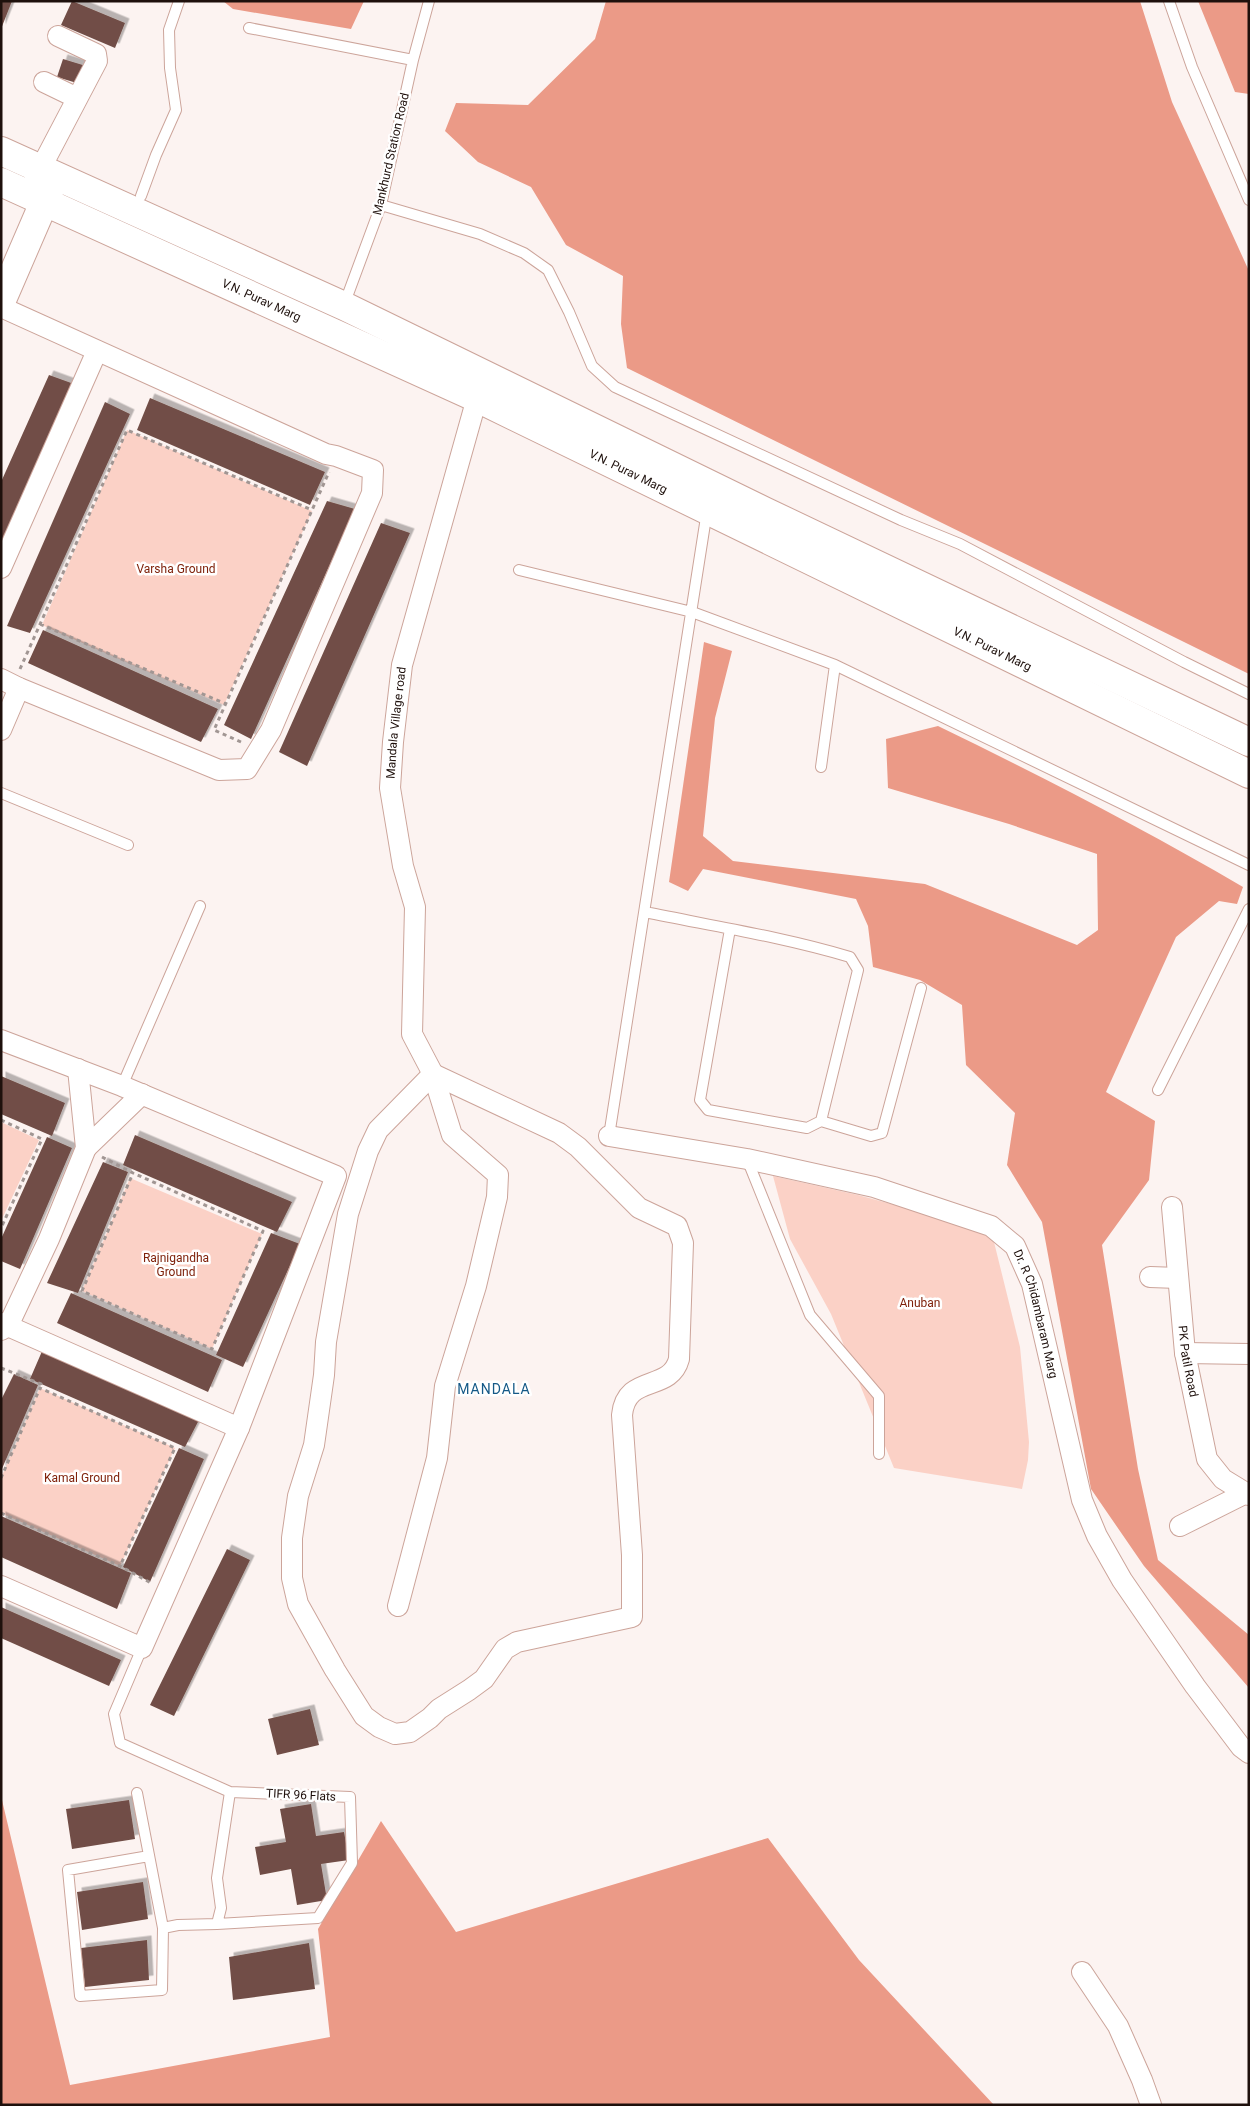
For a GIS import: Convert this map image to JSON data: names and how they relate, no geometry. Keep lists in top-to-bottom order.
{
  "streets": {
    "street": [
      "V.N. Purav Marg",
      "Mandala Village road",
      "Dr. R Chidambaram Marg",
      "PK Patil Road"
    ],
    "lane": ["Mankhurd Station Road", "TIFR 96 Flats"]
  },
  "crossings": [
    ["Mankhurd Station Road", "V.N. Purav Marg"],
    ["V.N. Purav Marg", "Mandala Village road"]
  ],
  "districts": ["MANDALA"],
  "parks": [
    "Varsha Ground",
    "Rajnigandha Ground",
    "Anuban",
    "Kamal Ground"
  ]
}
